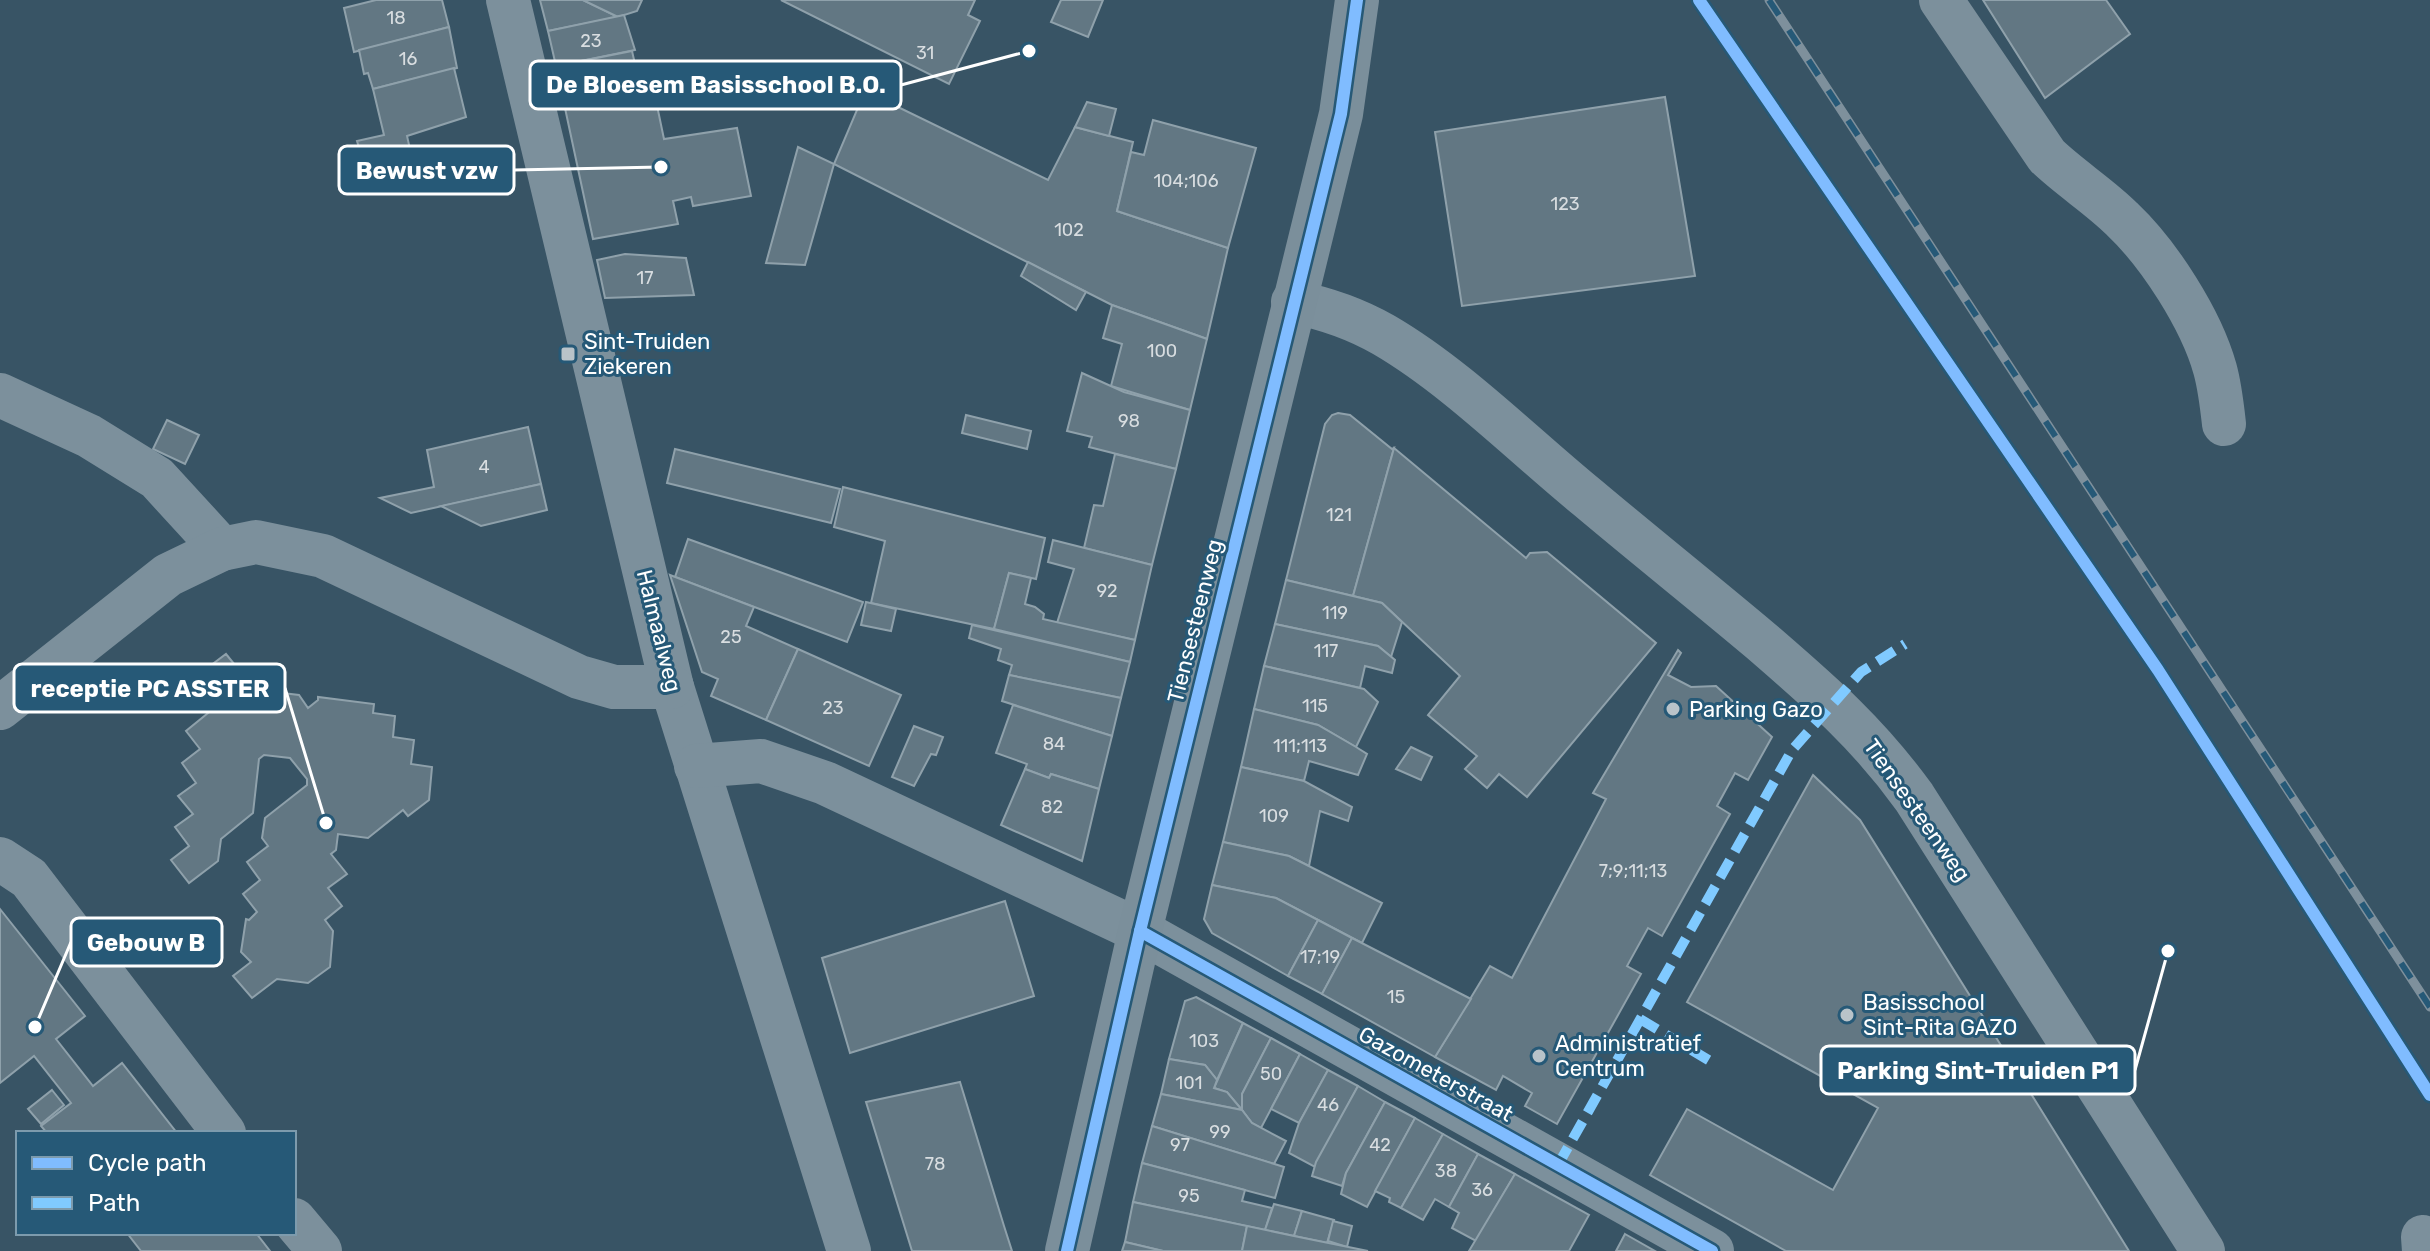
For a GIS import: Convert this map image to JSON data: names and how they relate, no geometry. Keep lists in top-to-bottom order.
{
  "streets": {
    "main road": ["Tiensesteenweg"],
    "street": ["Halmaalweg", "Gazometerstraat"]
  },
  "crossings": [
    ["Tiensesteenweg", "Gazometerstraat"],
    ["Halmaalweg", "Gazometerstraat"]
  ],
  "places": {
    "other": [
      "De Bloesem Basisschool B.O.",
      "Bewust vzw",
      "Parking Gazo",
      "receptie PC ASSTER",
      "Parking Sint-Truiden P1",
      "Basisschool Sint-Rita GAZO",
      "Gebouw B",
      "Administratief Centrum"
    ],
    "transit": ["Sint-Truiden Ziekeren"]
  },
  "house_numbers": [
    "18",
    "23",
    "31",
    "16",
    "104;106",
    "123",
    "102",
    "17",
    "100",
    "98",
    "4",
    "121",
    "92",
    "119",
    "25",
    "117",
    "115",
    "23",
    "84",
    "111;113",
    "82",
    "109",
    "7;9;11;13",
    "17;19",
    "15",
    "103",
    "50",
    "101",
    "46",
    "99",
    "97",
    "42",
    "78",
    "38",
    "36",
    "95"
  ],
  "legend": ["Cycle path", "Path"]
}
